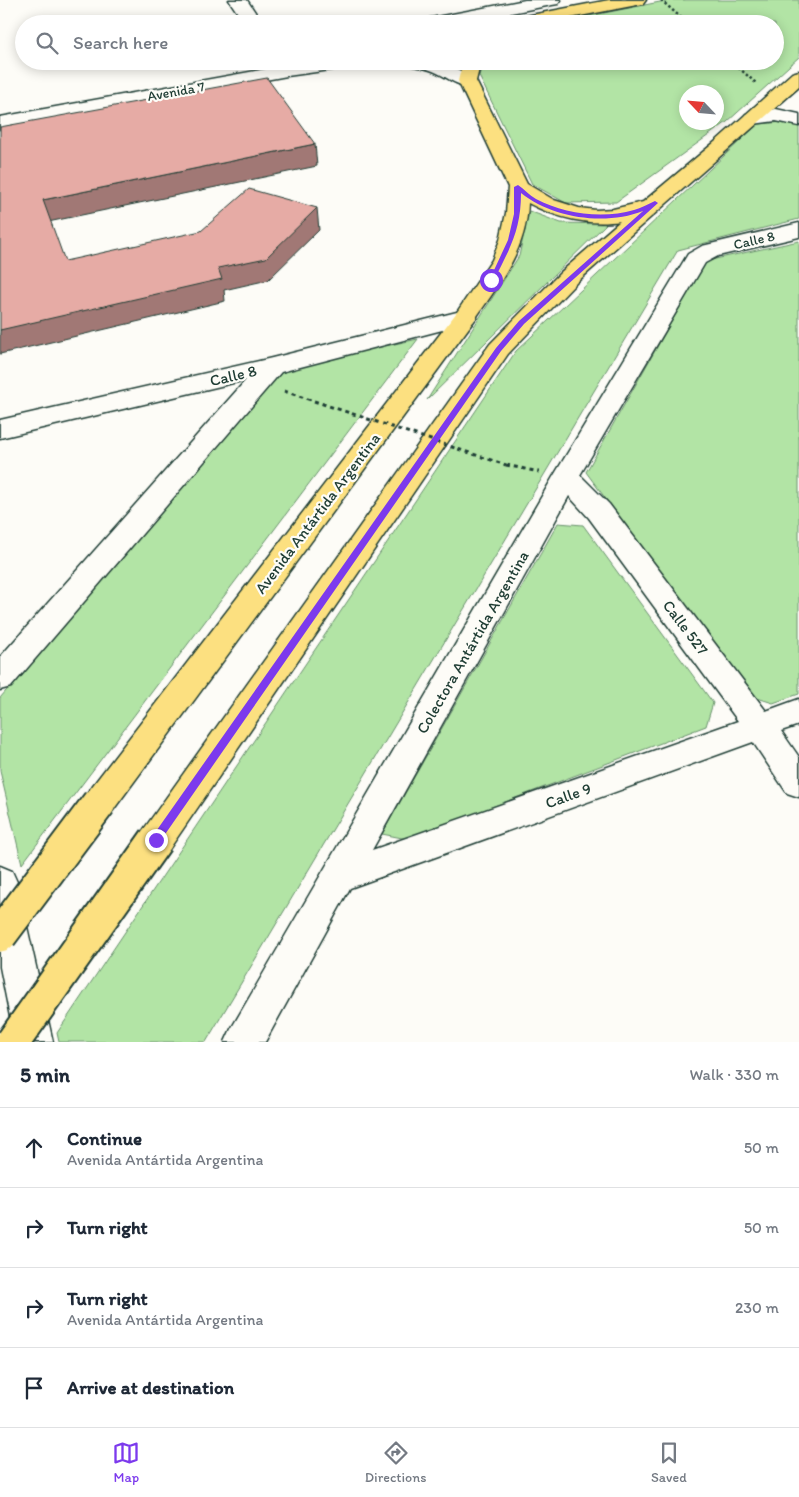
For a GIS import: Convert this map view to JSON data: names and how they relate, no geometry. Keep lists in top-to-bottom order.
{
  "streets": {
    "main road": ["Avenida Antártida Argentina"],
    "street": [
      "Avenida 7",
      "Calle 8",
      "Calle 527",
      "Colectora Antártida Argentina",
      "Calle 9"
    ]
  },
  "crossings": [
    ["Calle 8", "Avenida Antártida Argentina"],
    ["Calle 8", "Colectora Antártida Argentina"],
    ["Calle 527", "Colectora Antártida Argentina"],
    ["Calle 527", "Calle 9"],
    ["Colectora Antártida Argentina", "Calle 9"]
  ],
  "north": "top left",
  "page": {
    "search": "Search here",
    "heading": ["5 min", "Walk · 330 m"],
    "list": [
      ["Continue", "Avenida Antártida Argentina", "50 m"],
      ["Turn right", "50 m"],
      ["Turn right", "Avenida Antártida Argentina", "230 m"],
      "Arrive at destination"
    ],
    "nav": ["Map", "Directions", "Saved"]
  }
}
